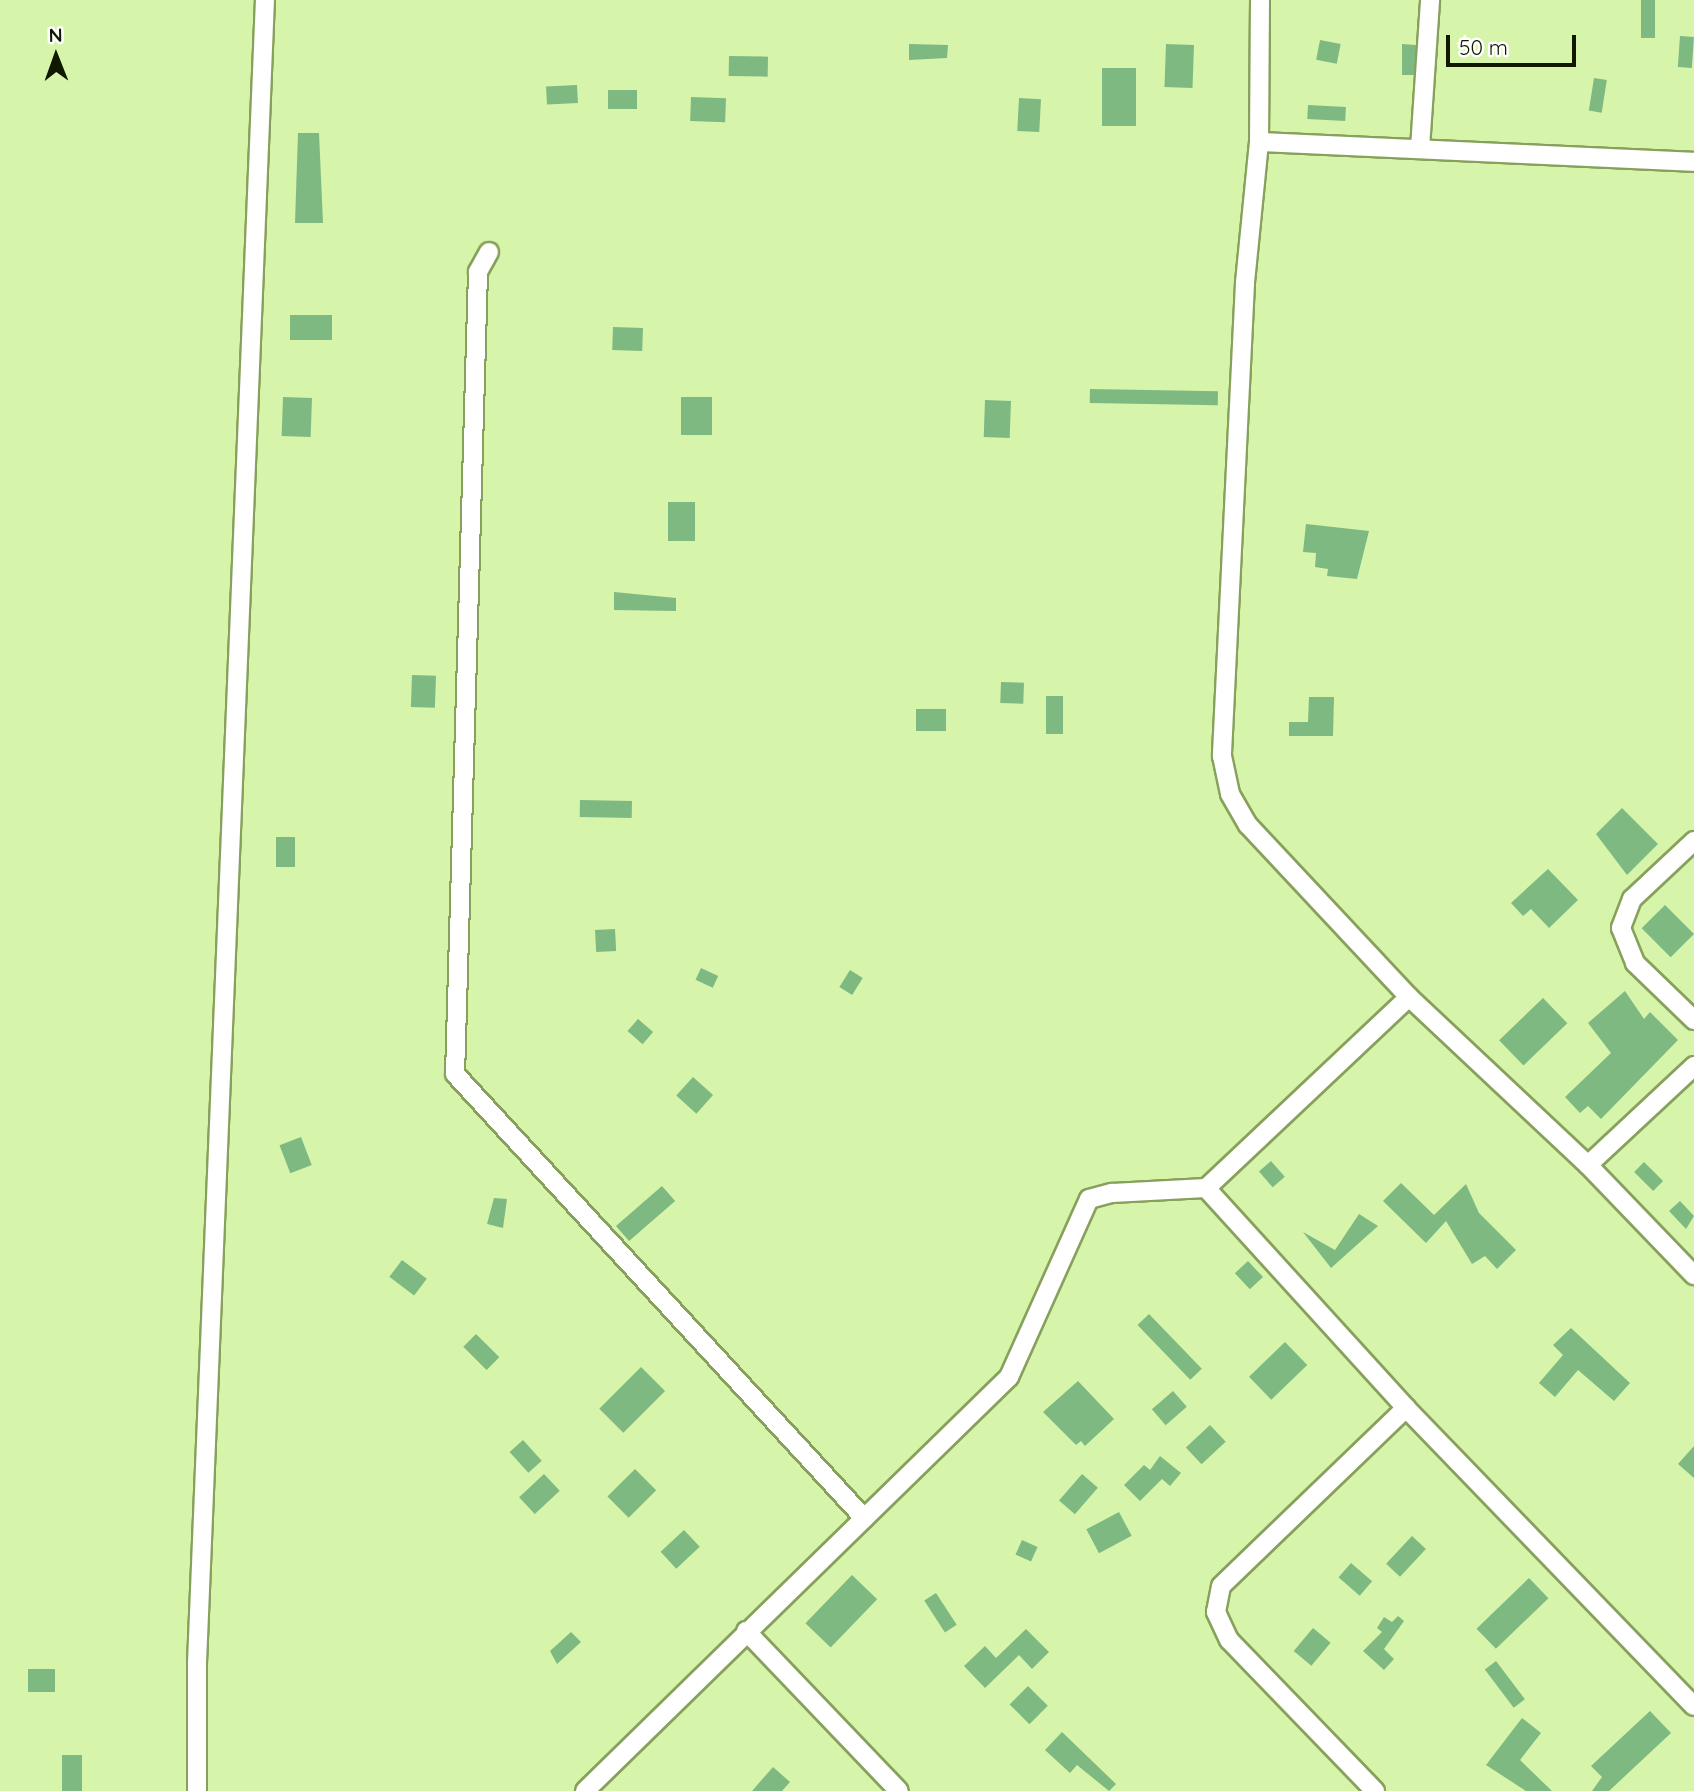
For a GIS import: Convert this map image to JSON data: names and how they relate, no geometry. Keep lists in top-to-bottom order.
{
  "scale_bar": "50 m",
  "north": "top"
}
